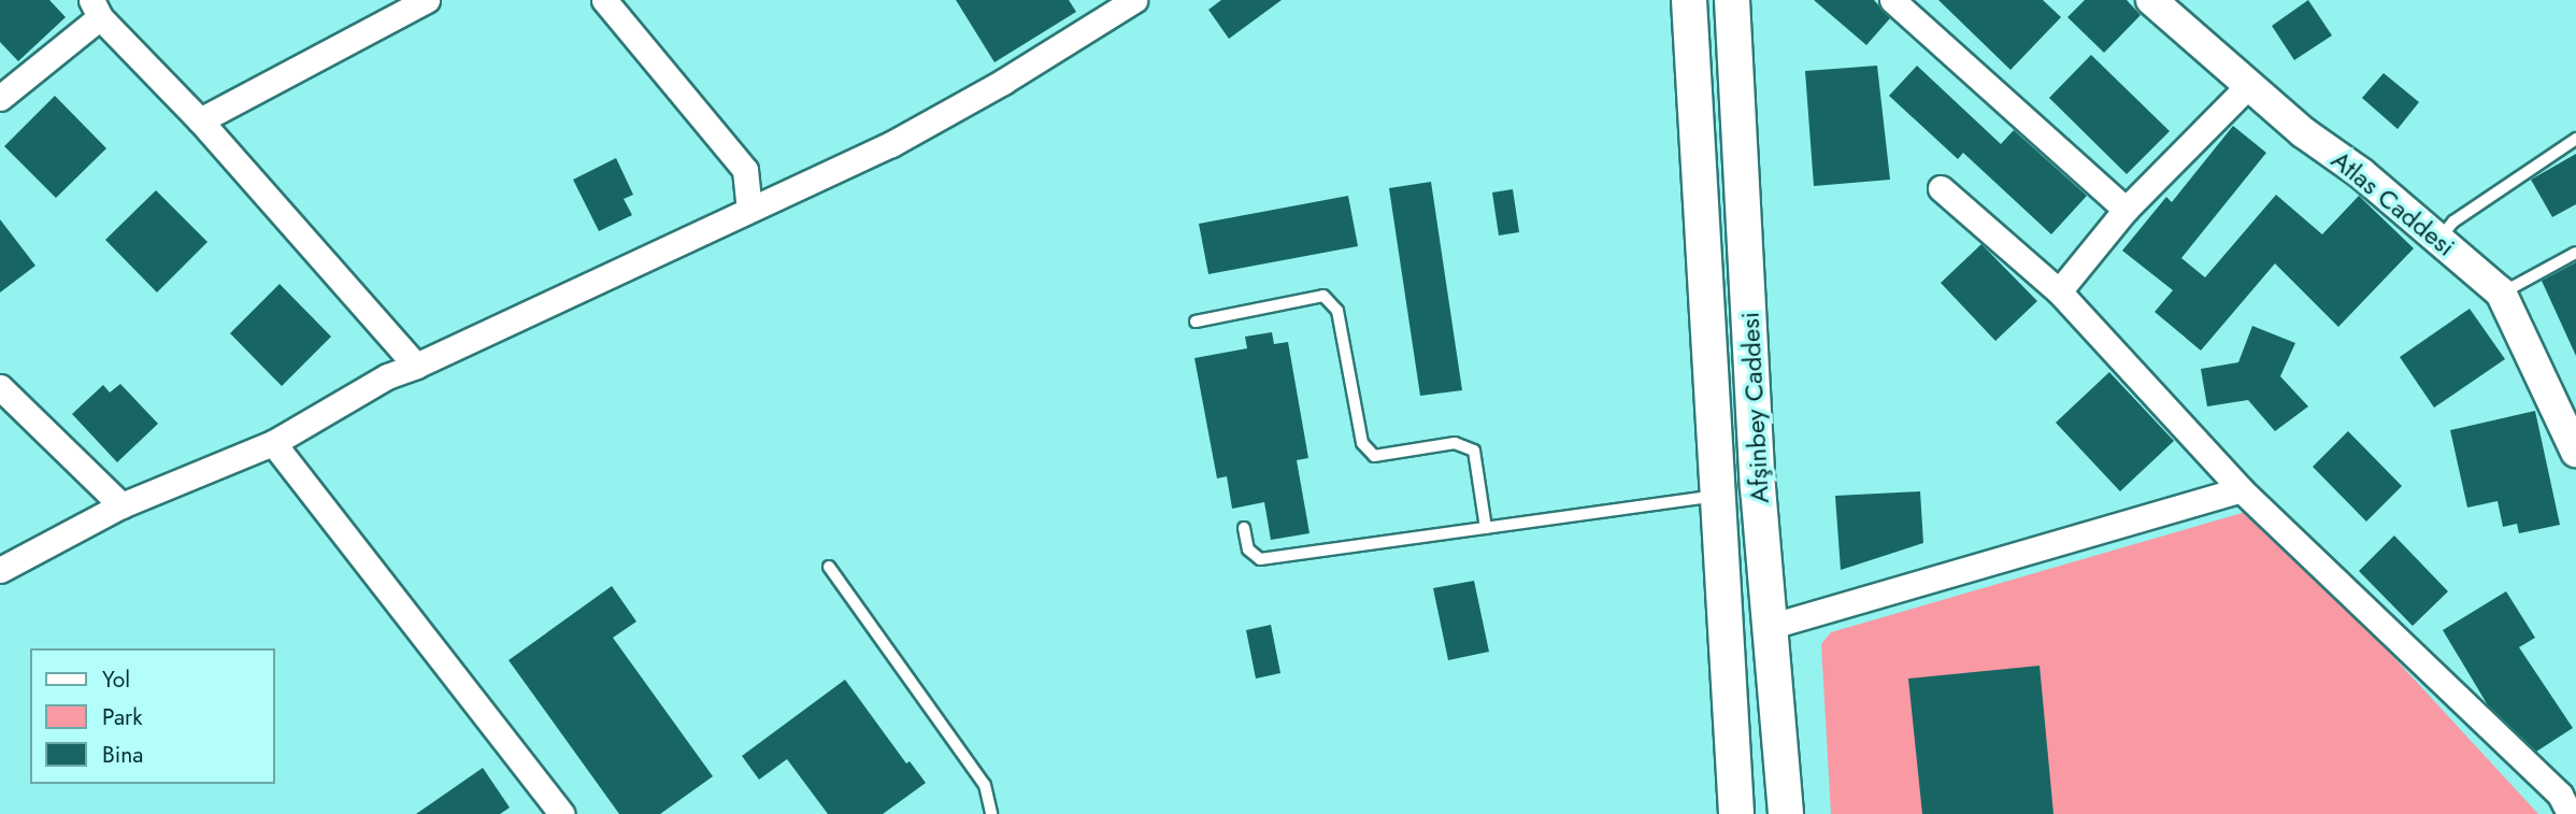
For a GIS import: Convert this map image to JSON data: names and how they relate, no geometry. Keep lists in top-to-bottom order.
{
  "streets": {
    "main road": ["Afşinbey Caddesi"],
    "street": ["Atlas Caddesi"]
  },
  "legend": ["Yol", "Park", "Bina"]
}
